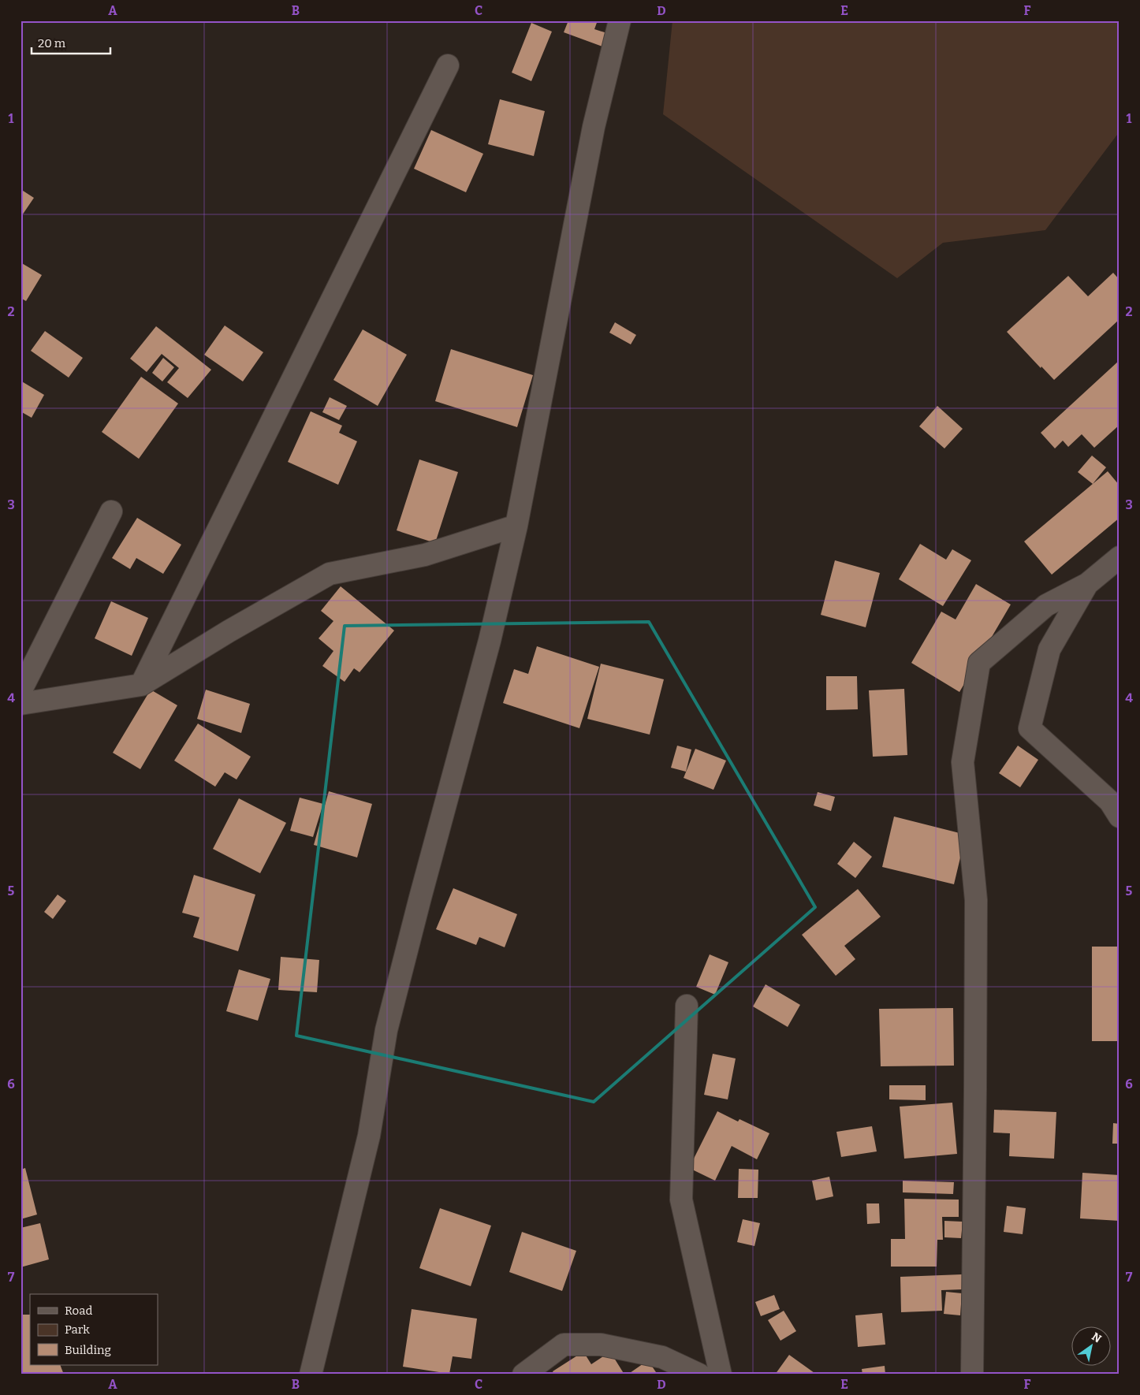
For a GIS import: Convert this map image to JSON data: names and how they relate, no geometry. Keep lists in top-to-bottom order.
{
  "legend": ["Road", "Park", "Building"],
  "scale_bar": "20 m",
  "north": "top right",
  "grid": {
    "columns": [
      "A",
      "B",
      "C",
      "D",
      "E",
      "F"
    ],
    "rows": [
      "1",
      "2",
      "3",
      "4",
      "5",
      "6",
      "7"
    ]
  }
}
